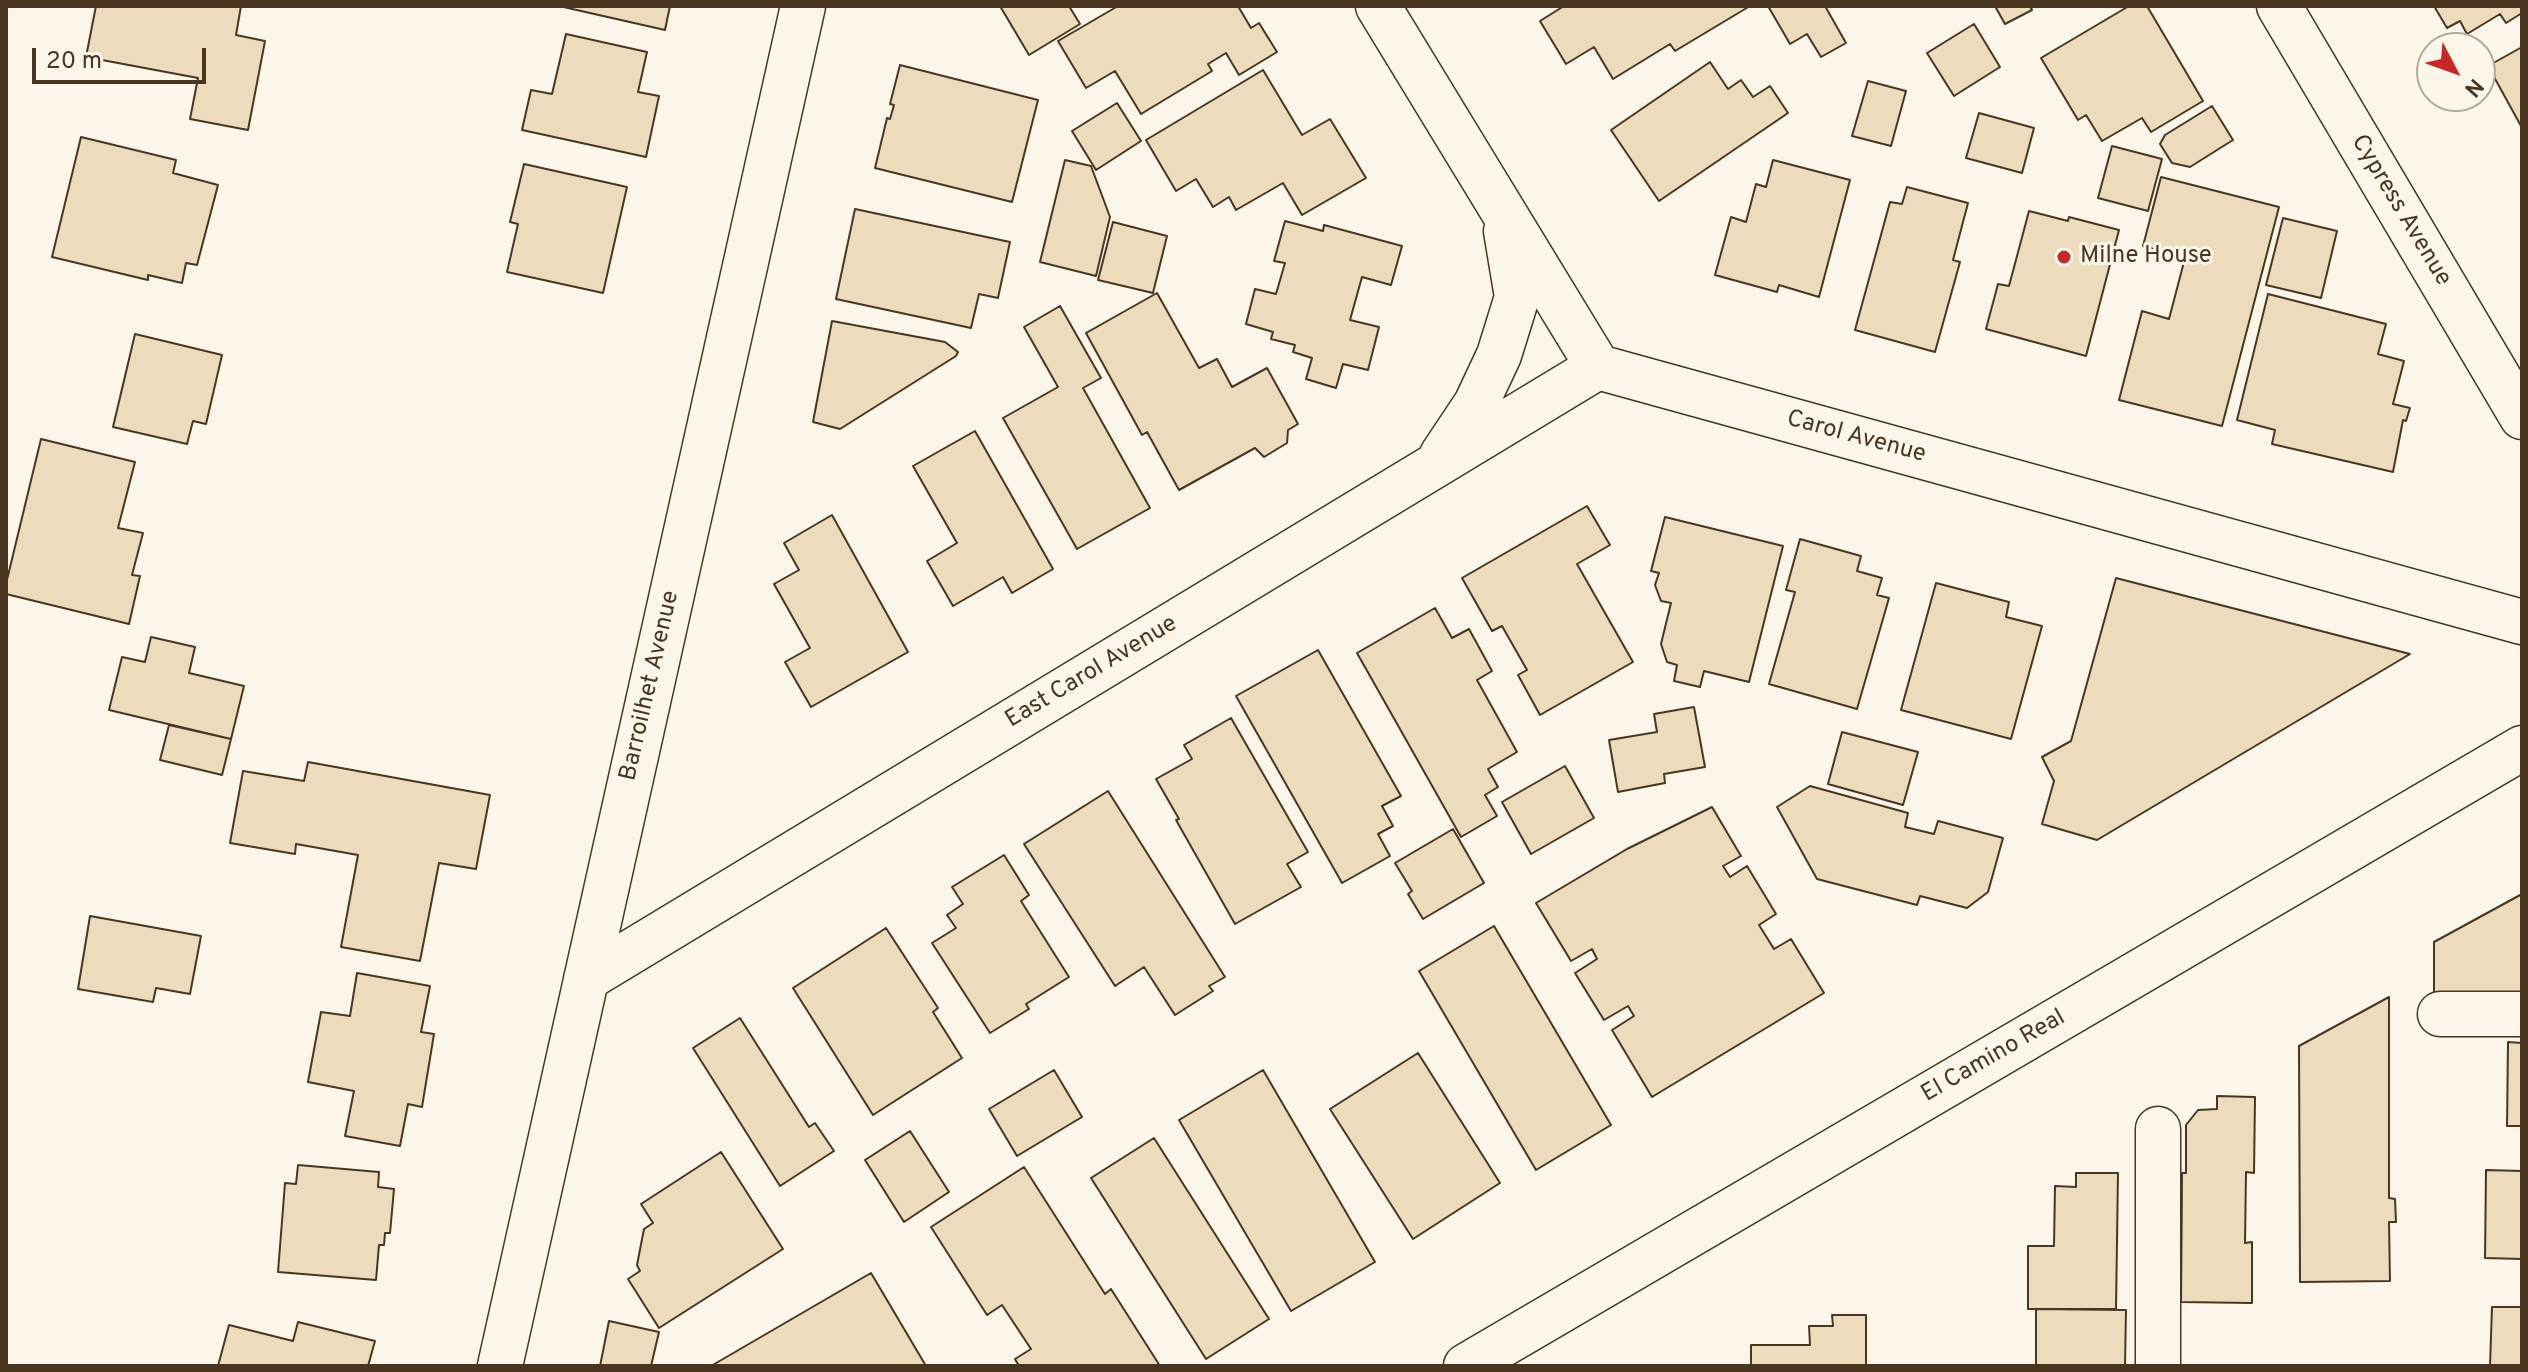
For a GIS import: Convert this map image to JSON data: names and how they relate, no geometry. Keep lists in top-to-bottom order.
{
  "streets": {
    "street": [
      "Cypress Avenue",
      "Carol Avenue",
      "East Carol Avenue",
      "Barroilhet Avenue",
      "El Camino Real"
    ]
  },
  "crossings": [
    ["Carol Avenue", "East Carol Avenue"],
    ["East Carol Avenue", "Barroilhet Avenue"]
  ],
  "places": ["Milne House"],
  "scale_bar": "20 m",
  "north": "bottom right"
}
